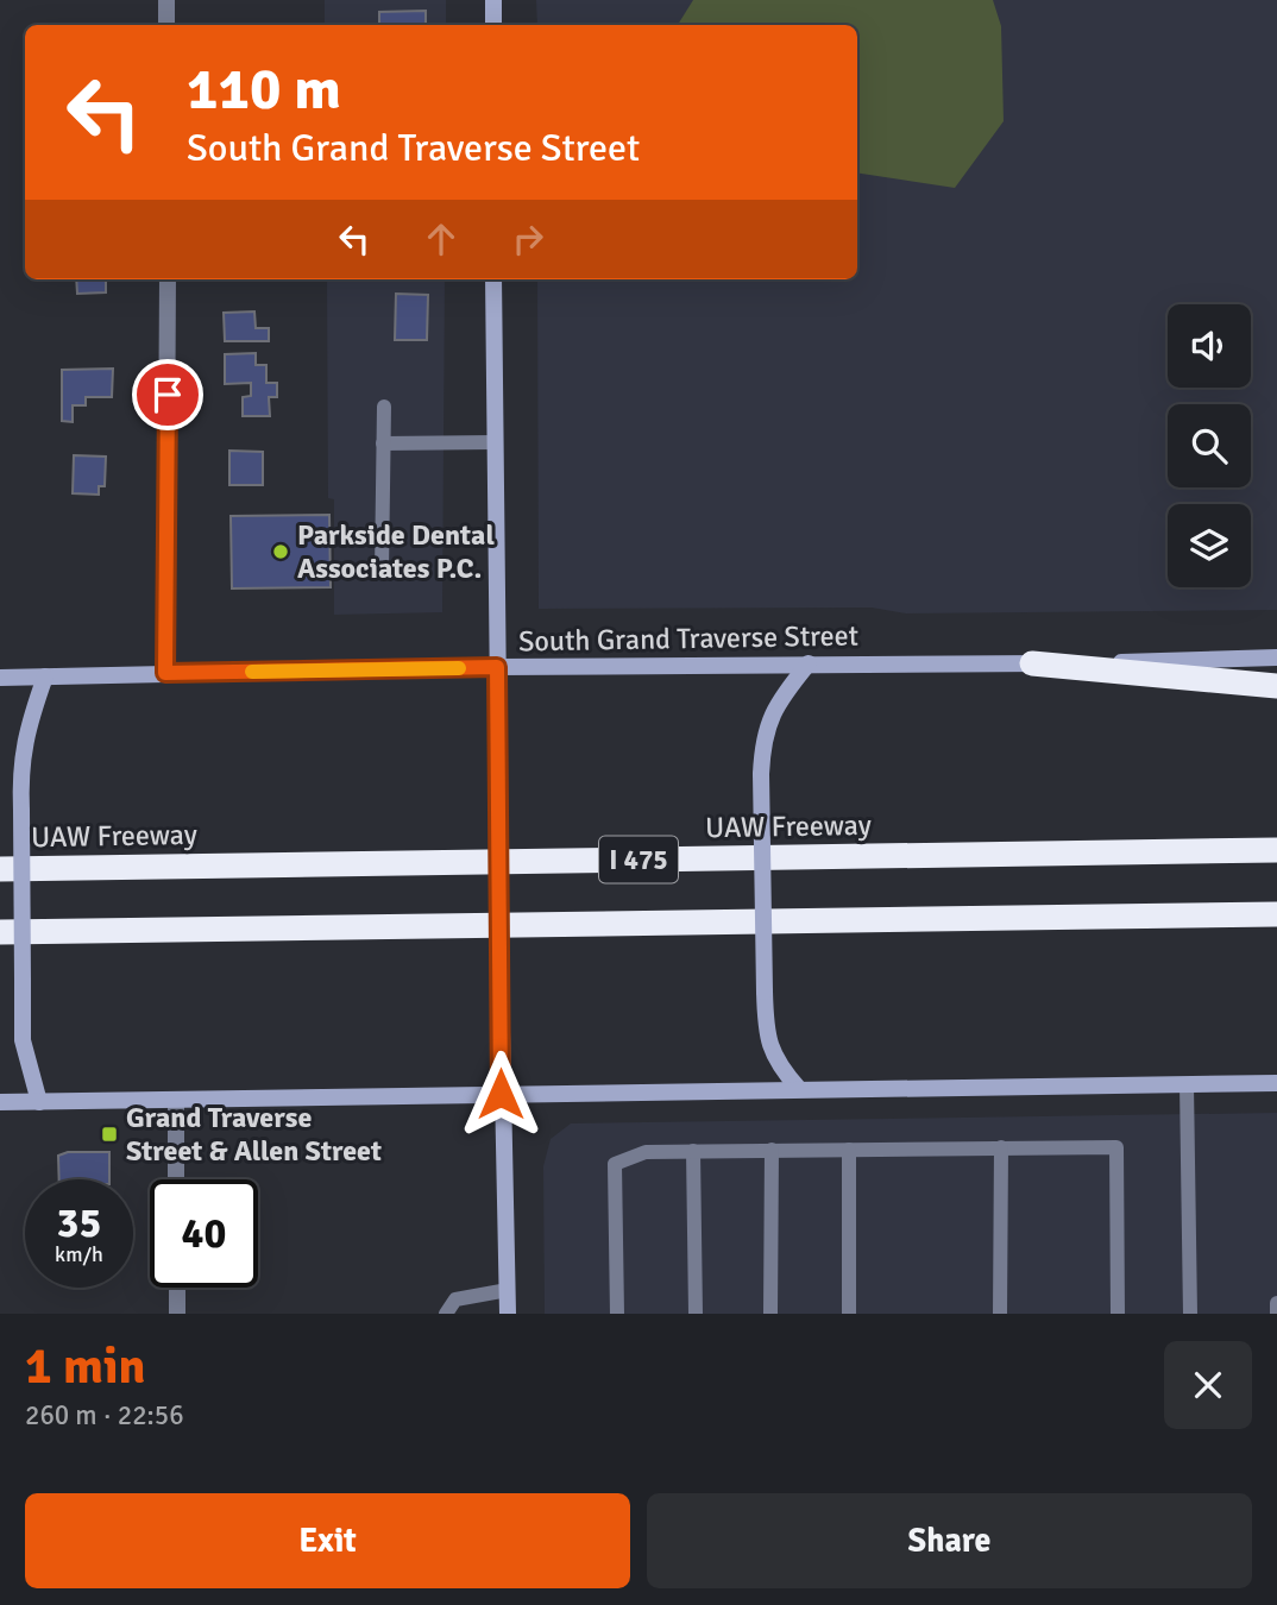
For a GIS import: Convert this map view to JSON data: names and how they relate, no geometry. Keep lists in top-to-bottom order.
{
  "streets": {
    "highway": ["UAW Freeway", "I 475"],
    "main road": ["South Grand Traverse Street"]
  },
  "places": {
    "other": ["Parkside Dental Associates P.C."],
    "transit": ["Grand Traverse Street & Allen Street"]
  },
  "page": {
    "turn": ["110 m", "South Grand Traverse Street"],
    "speed": "35 km/h",
    "limit": "40",
    "heading": ["1 min", "260 m · 22:56"],
    "buttons": ["Exit", "Share"]
  }
}
